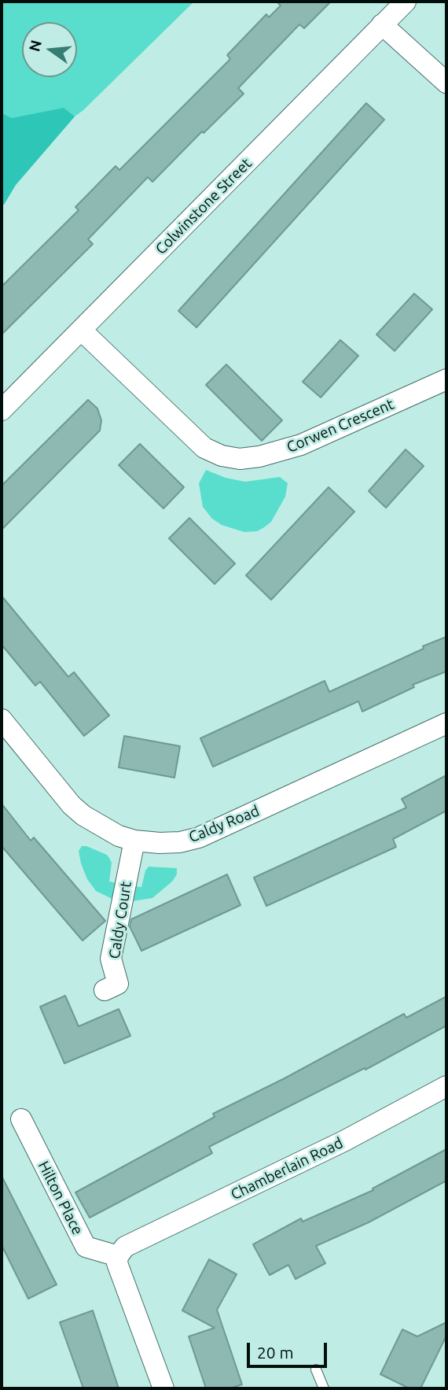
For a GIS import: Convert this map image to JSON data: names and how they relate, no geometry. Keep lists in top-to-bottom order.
{
  "streets": {
    "street": [
      "Colwinstone Street",
      "Corwen Crescent",
      "Caldy Road",
      "Caldy Court",
      "Chamberlain Road",
      "Hilton Place"
    ]
  },
  "crossings": [
    ["Colwinstone Street", "Corwen Crescent"],
    ["Caldy Road", "Caldy Court"],
    ["Chamberlain Road", "Hilton Place"]
  ],
  "scale_bar": "20 m",
  "north": "left"
}
